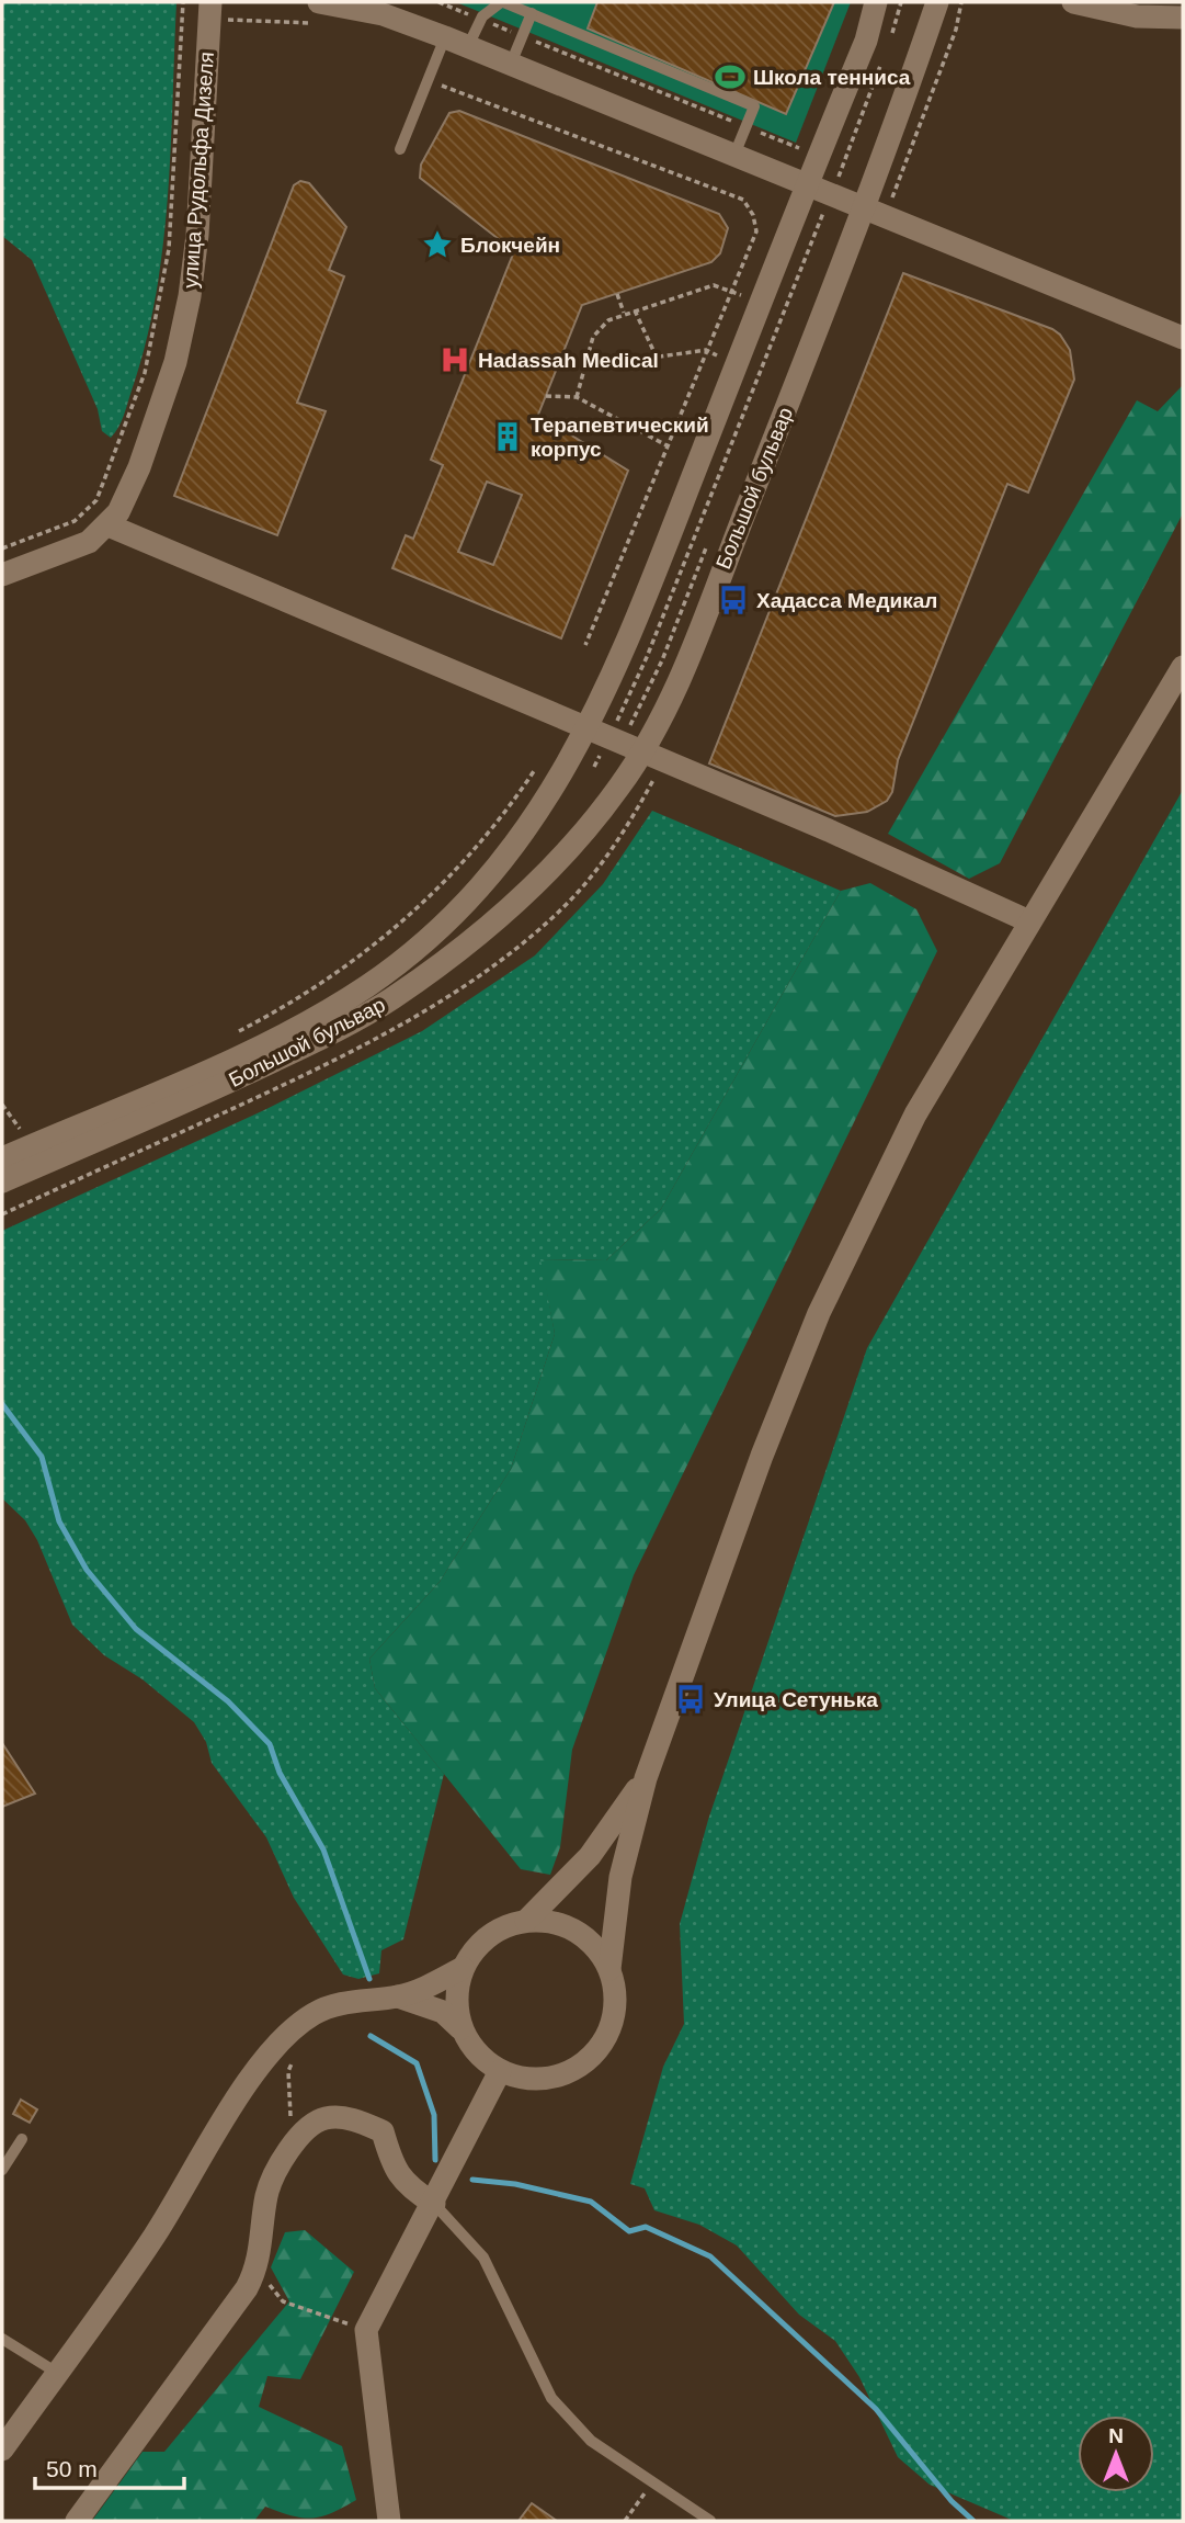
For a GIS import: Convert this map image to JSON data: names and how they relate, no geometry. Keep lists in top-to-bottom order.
{
  "streets": {
    "street": ["улица Рудольфа Дизеля", "Большой бульвар"]
  },
  "places": {
    "sports": ["Школа тенниса"],
    "place": ["Блокчейн"],
    "hospital": ["Hadassah Medical"],
    "building": ["Терапевтический корпус"],
    "bus stop": ["Хадасса Медикал", "Улица Сетунька"]
  },
  "scale_bar": "50 m",
  "north": "top"
}
